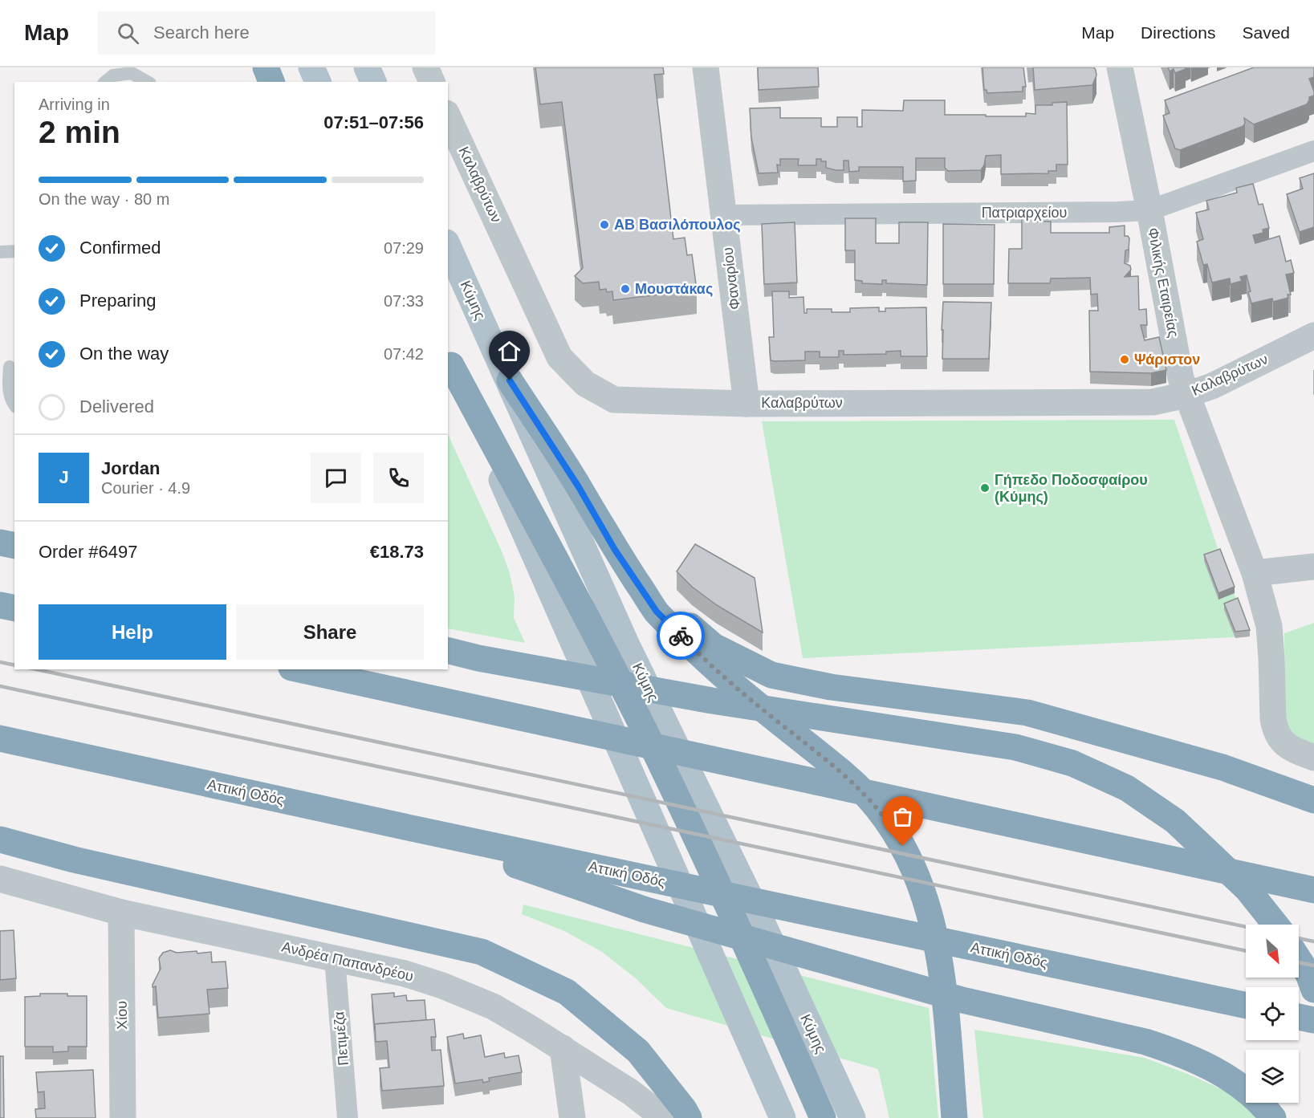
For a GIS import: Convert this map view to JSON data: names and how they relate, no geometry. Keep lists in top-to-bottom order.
{
  "streets": {
    "highway": ["Αττική Οδός"],
    "main road": ["Κύμης"],
    "street": [
      "Καλαβρύτων",
      "Πατριαρχείου",
      "Φαναρίου",
      "Φιλικής Εταιρείας",
      "Ανδρέα Παπανδρέου",
      "Χίου",
      "Πετιμέζα"
    ]
  },
  "crossings": [
    ["Καλαβρύτων", "Φαναρίου"],
    ["Καλαβρύτων", "Φιλικής Εταιρείας"],
    ["Πατριαρχείου", "Φαναρίου"],
    ["Πατριαρχείου", "Φιλικής Εταιρείας"],
    ["Ανδρέα Παπανδρέου", "Χίου"],
    ["Ανδρέα Παπανδρέου", "Πετιμέζα"]
  ],
  "places": [
    "ΑΒ Βασιλόπουλος",
    "Μουστάκας",
    "Ψάριστον",
    "Γήπεδο Ποδοσφαίρου (Κύμης)"
  ],
  "north": "bottom right",
  "page": {
    "header": "Map",
    "search": "Search here",
    "nav": ["Map", "Directions", "Saved"],
    "heading": ["2 min", "Arriving in", "07:51–07:56"],
    "panel": [
      "Jordan",
      "Courier · 4.9",
      "Order #6497",
      "€18.73"
    ],
    "bar": "On the way · 80 m",
    "list": [
      ["Confirmed", "07:29"],
      ["Preparing", "07:33"],
      ["On the way", "07:42"],
      "Delivered"
    ],
    "round": "J",
    "buttons": ["Help", "Share"]
  }
}
